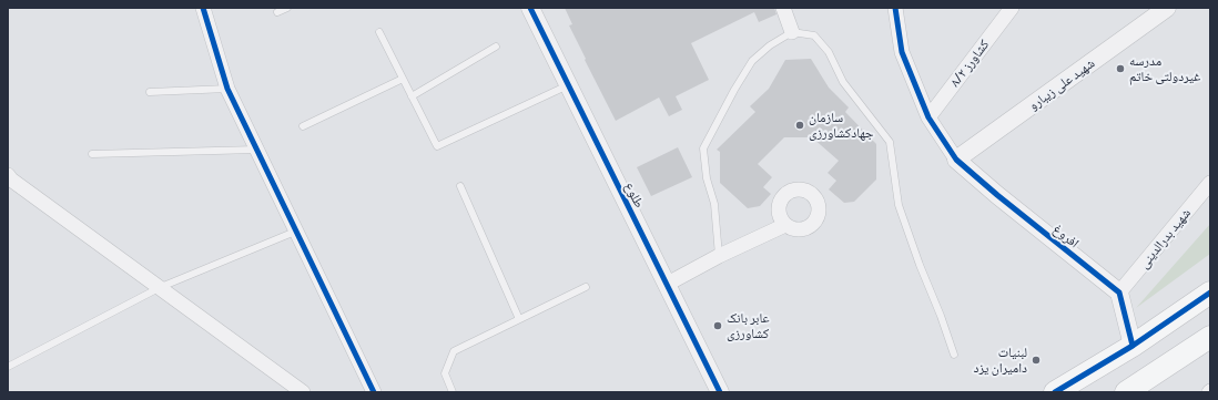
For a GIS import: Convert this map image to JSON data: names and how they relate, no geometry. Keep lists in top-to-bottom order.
{
  "streets": {
    "street": [
      "کشاورز ۸/۲",
      "شهید علی زیبارو",
      "طلوع",
      "افروغ",
      "شهید بدرالدینی"
    ]
  },
  "crossings": [
    ["شهید علی زیبارو", "افروغ"],
    ["افروغ", "شهید بدرالدینی"]
  ],
  "places": [
    "مدرسه غیردولتی خاتم",
    "سازمان جهادکشاورزی",
    "عابر بانک کشاورزی",
    "لبنیات دامیران یزد"
  ]
}
